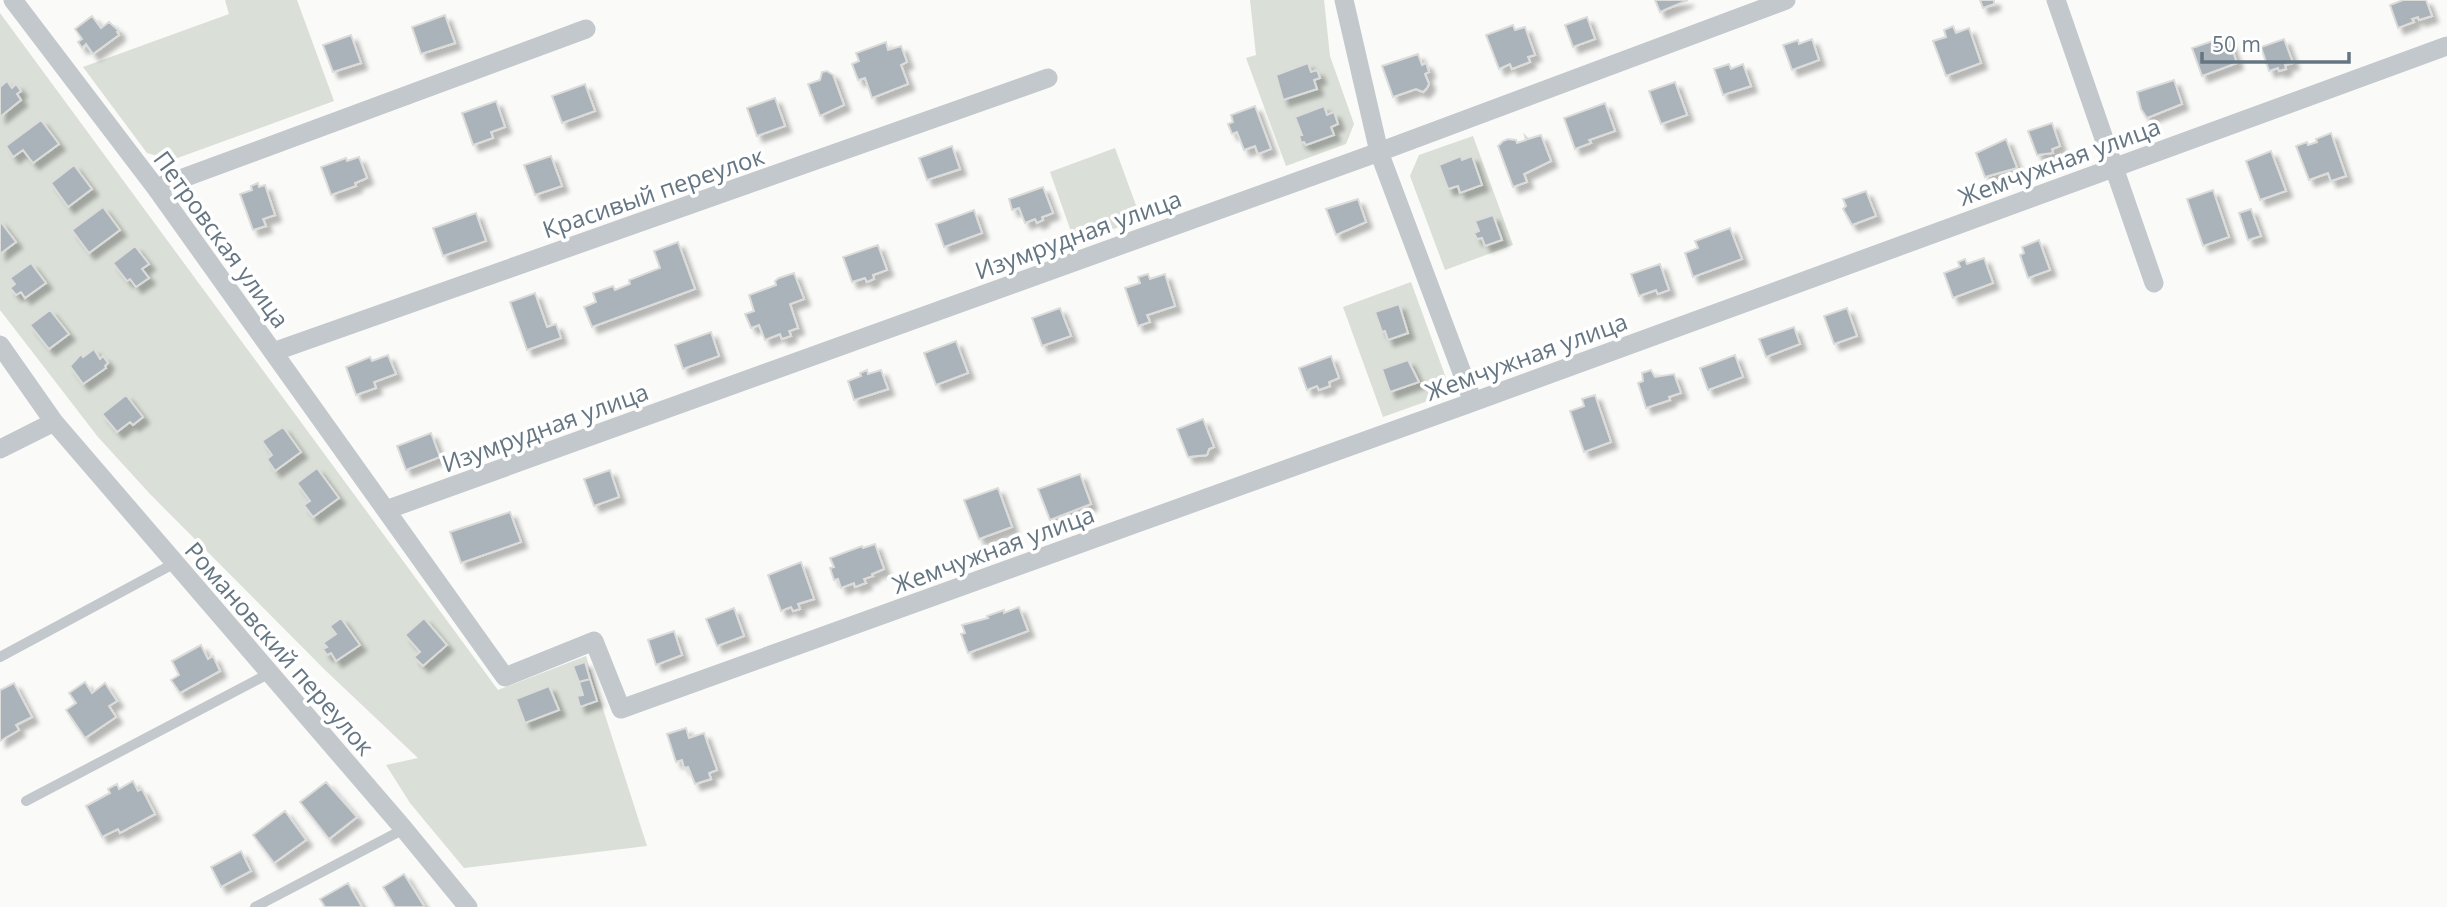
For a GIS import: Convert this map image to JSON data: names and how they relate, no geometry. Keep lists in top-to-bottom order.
{
  "streets": {
    "street": [
      "Жемчужная улица",
      "Красивый переулок",
      "Изумрудная улица",
      "Петровская улица",
      "Романовский переулок"
    ]
  },
  "crossings": [
    ["Жемчужная улица", "Петровская улица"],
    ["Красивый переулок", "Петровская улица"],
    ["Изумрудная улица", "Петровская улица"]
  ],
  "scale_bar": "50 m"
}
